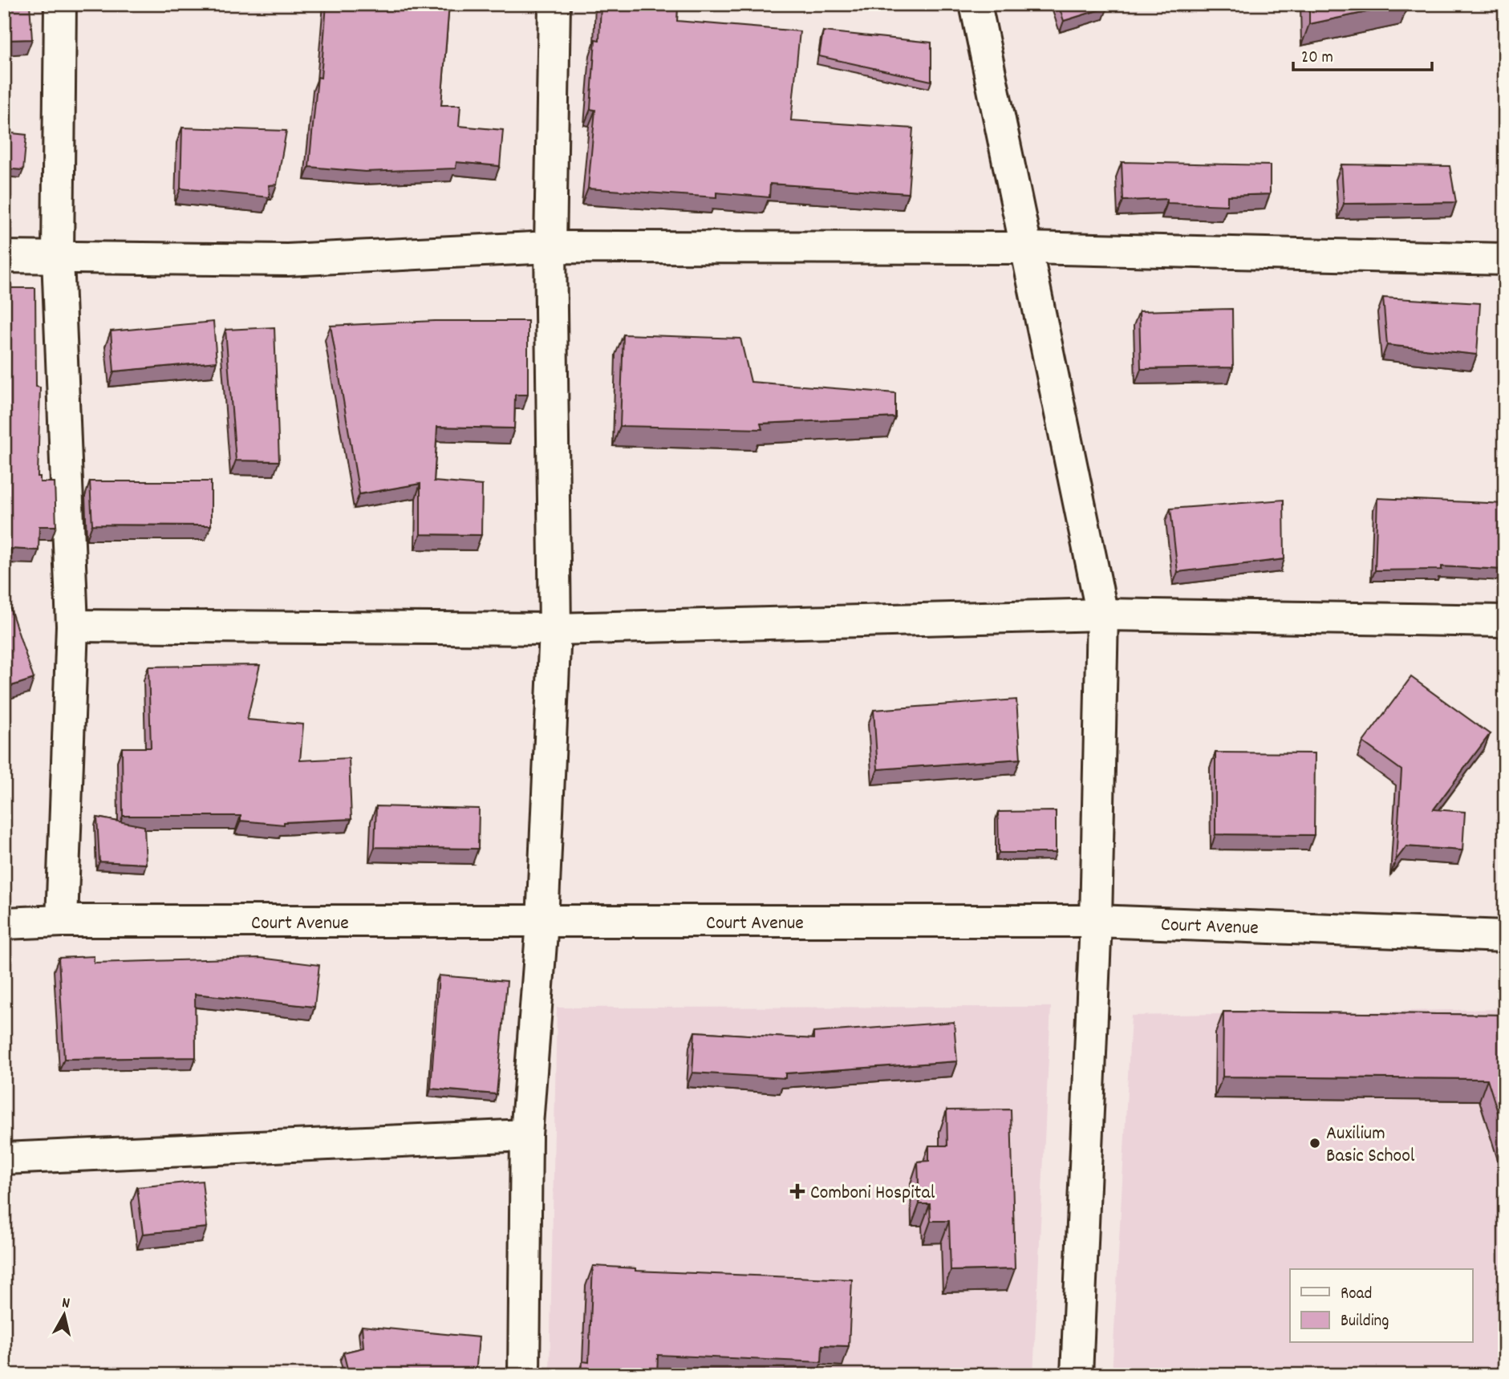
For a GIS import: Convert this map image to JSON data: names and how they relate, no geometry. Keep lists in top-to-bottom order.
{
  "streets": {
    "street": ["Court Avenue"]
  },
  "places": {
    "other": ["Auxilium Basic School"],
    "health": ["Comboni Hospital"]
  },
  "legend": ["Road", "Building"],
  "scale_bar": "20 m",
  "north": "top"
}
